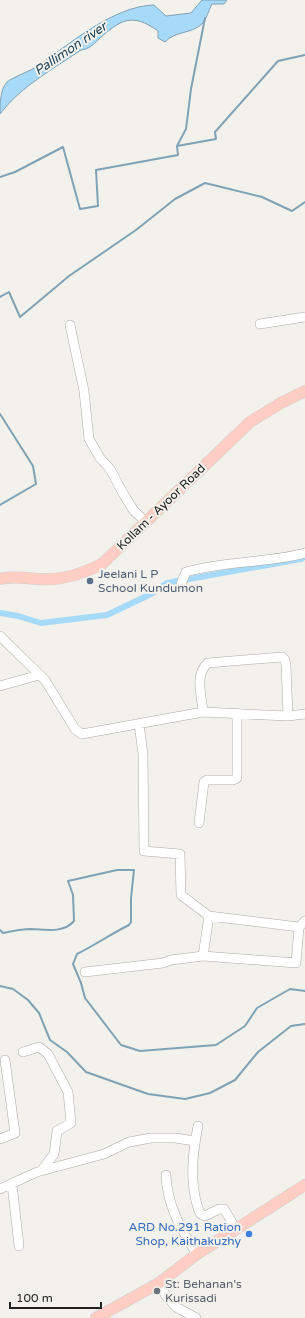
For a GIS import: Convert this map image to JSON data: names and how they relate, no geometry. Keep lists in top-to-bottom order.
{
  "streets": {
    "main road": ["Kollam - Ayoor Road"]
  },
  "water": ["Pallimon river"],
  "places": ["Jeelani L P School Kundumon", "ARD No.291 Ration Shop, Kaithakuzhy", "St: Behanan's Kurissadi"],
  "scale_bar": "100 m"
}
